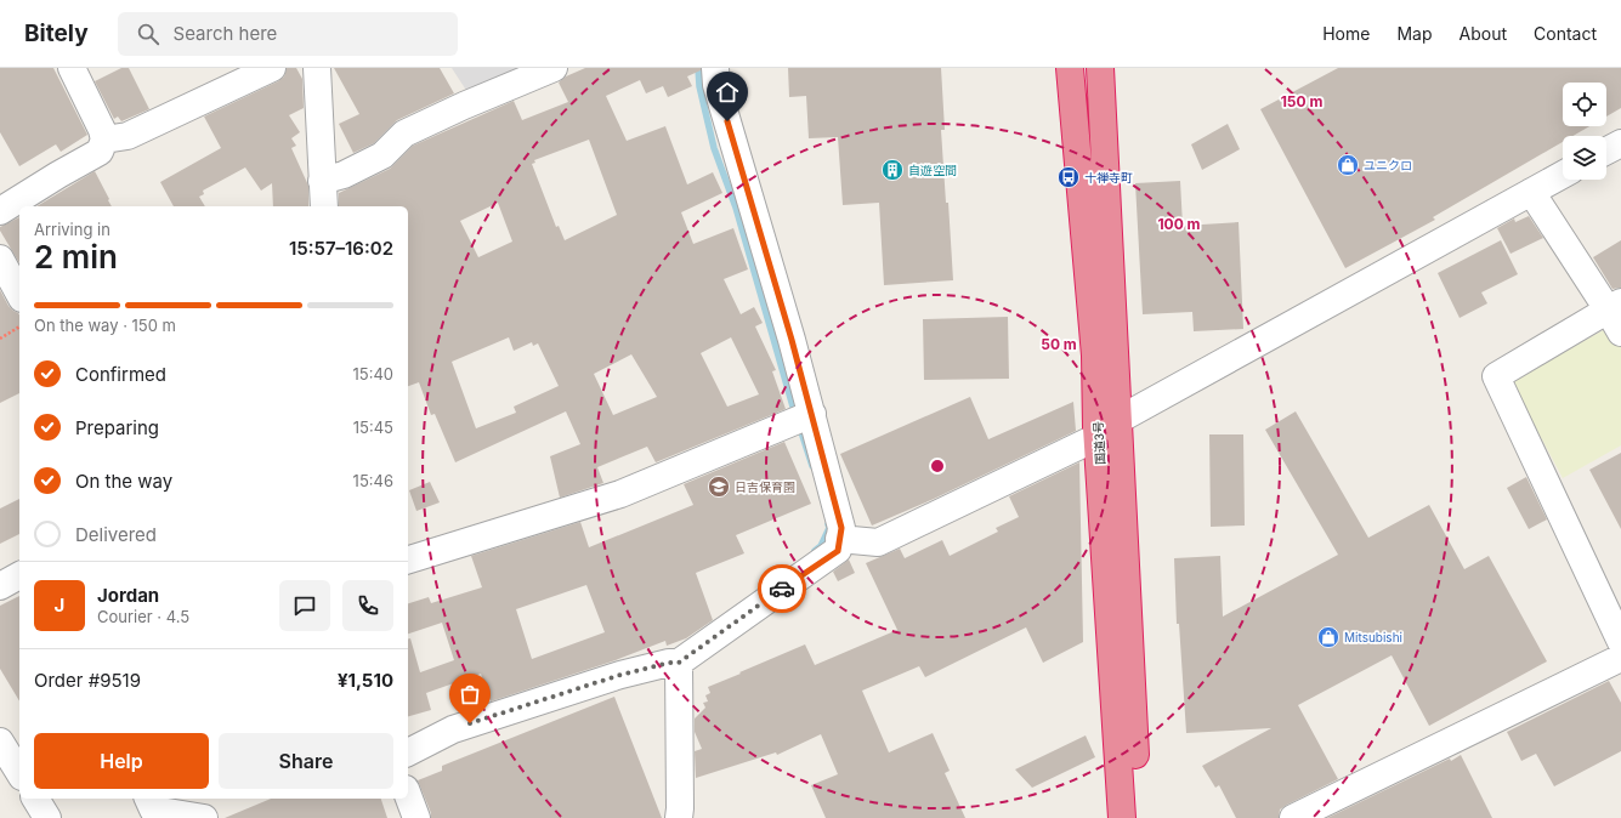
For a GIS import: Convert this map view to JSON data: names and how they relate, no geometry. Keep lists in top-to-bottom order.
{
  "streets": {
    "highway": ["国道3号"]
  },
  "places": {
    "shop": ["ユニクロ", "Mitsubishi"],
    "building": ["自遊空間"],
    "bus stop": ["十禅寺町"],
    "school or university": ["日吉保育園"]
  },
  "page": {
    "header": "Bitely",
    "search": "Search here",
    "nav": [
      "Home",
      "Map",
      "About",
      "Contact"
    ],
    "heading": ["2 min", "Arriving in", "15:57–16:02"],
    "panel": [
      "Jordan",
      "Courier · 4.5",
      "Order #9519",
      "¥1,510"
    ],
    "bar": "On the way · 150 m",
    "list": [
      ["Confirmed", "15:40"],
      ["Preparing", "15:45"],
      ["On the way", "15:46"],
      "Delivered"
    ],
    "round": "J",
    "buttons": ["Help", "Share"]
  },
  "rings": ["150 m", "100 m", "50 m"]
}
